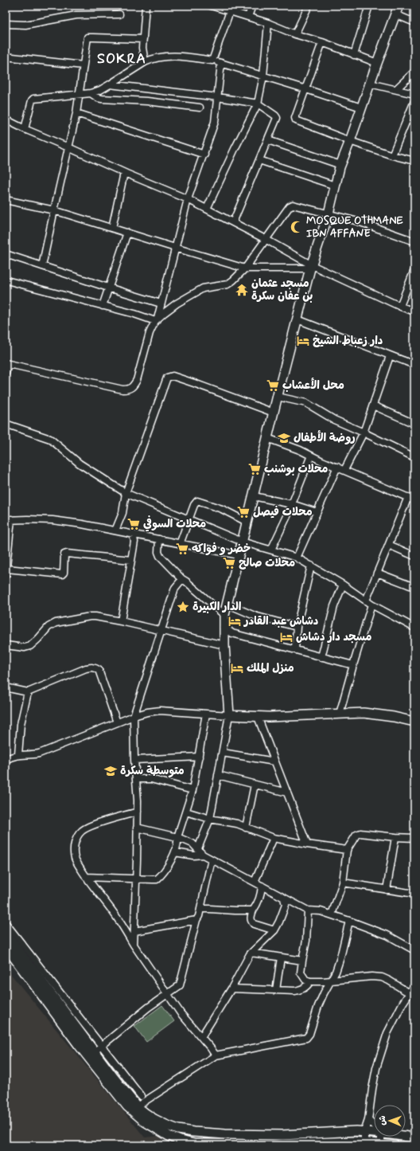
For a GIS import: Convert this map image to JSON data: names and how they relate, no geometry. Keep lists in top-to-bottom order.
{
  "districts": ["SOKRA"],
  "places": {
    "mosque": ["MOSQUE OTHMANE IBN AFFANE"],
    "temple": ["مسجد عثمان بن عفان سكرة"],
    "hotel": [
      "دار زعباط الشيخ",
      "دشاش عبد القادر",
      "مسجد دار دشاش",
      "منزل الملك"
    ],
    "supermarket": [
      "محل الأعشاب",
      "محلات بوشنب",
      "محلات فيصل",
      "محلات السوفي",
      "خضر و فواكه",
      "محلات صالح"
    ],
    "school or university": ["روضة الأطفال", "متوسطة سكرة"],
    "place": ["الدار الكبيرة"]
  },
  "north": "left"
}
